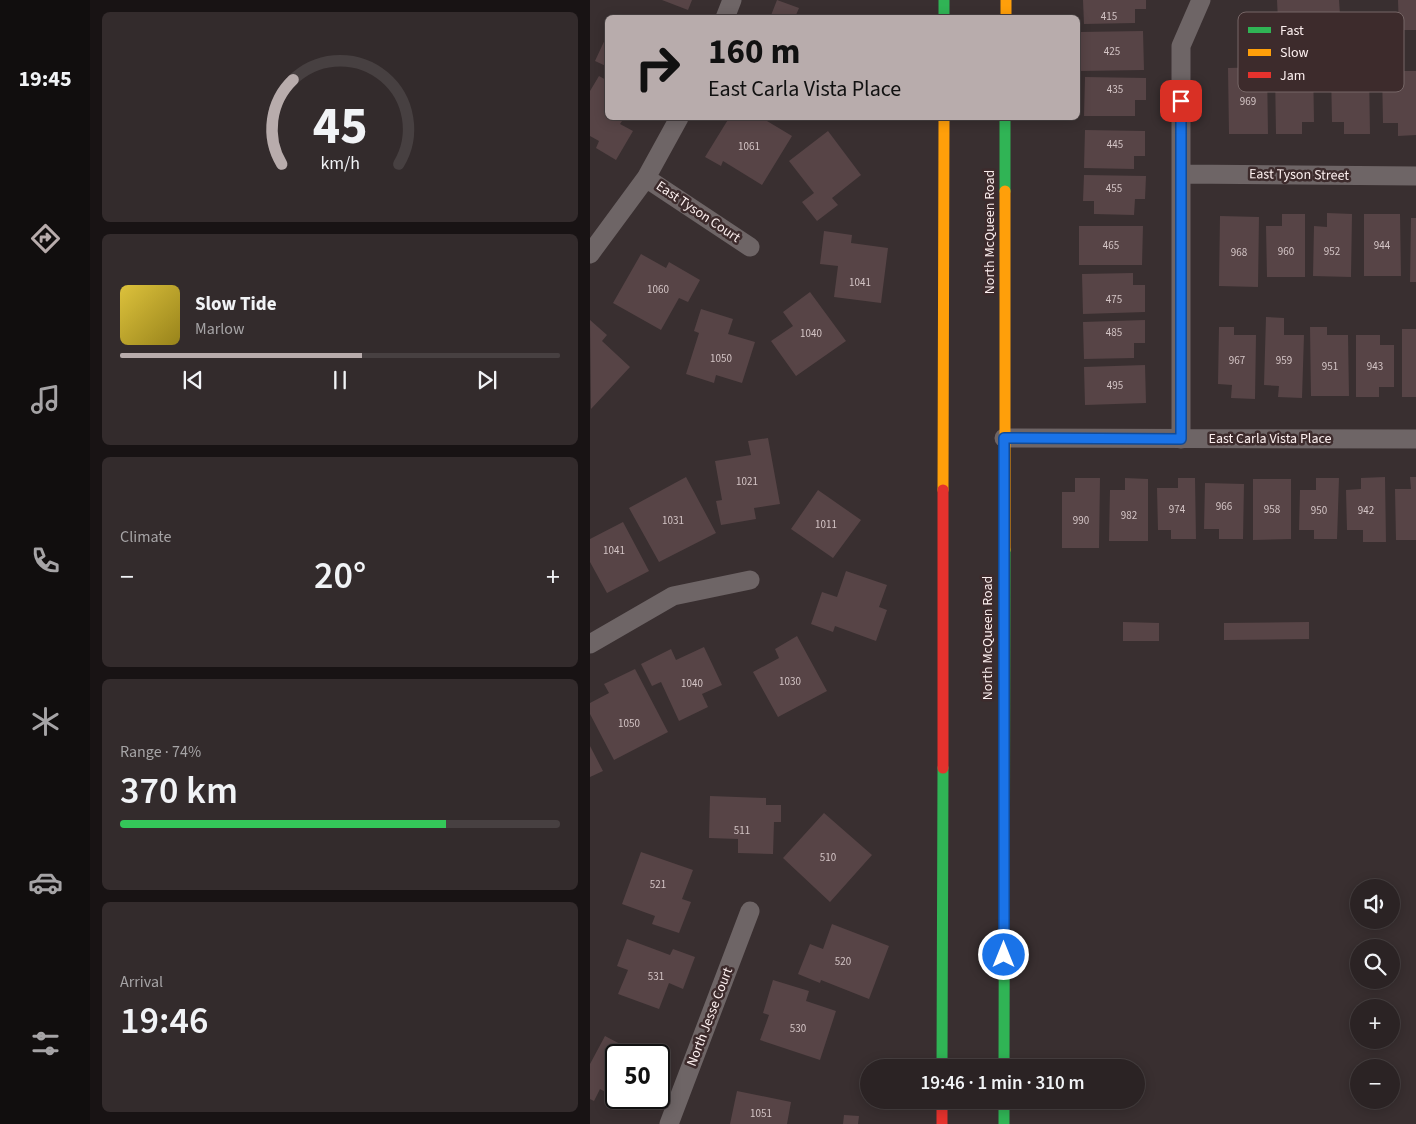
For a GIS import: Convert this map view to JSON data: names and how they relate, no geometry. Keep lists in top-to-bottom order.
{
  "streets": {
    "main road": ["North McQueen Road"],
    "street": [
      "East Tyson Street",
      "East Tyson Court",
      "East Carla Vista Place",
      "North Jesse Court"
    ]
  },
  "crossings": [
    ["North McQueen Road", "East Carla Vista Place"]
  ],
  "house_numbers": [
    "415",
    "425",
    "435",
    "969",
    "445",
    "1061",
    "455",
    "465",
    "944",
    "960",
    "952",
    "968",
    "1041",
    "1060",
    "475",
    "485",
    "1040",
    "1050",
    "967",
    "959",
    "951",
    "943",
    "495",
    "1021",
    "966",
    "974",
    "958",
    "950",
    "942",
    "982",
    "1031",
    "990",
    "1011",
    "1041",
    "1030",
    "1040",
    "1050",
    "511",
    "510",
    "521",
    "520",
    "531",
    "530",
    "1051"
  ],
  "legend": ["Fast", "Slow", "Jam"],
  "page": {
    "tabs": "19:45",
    "turn": ["160 m", "East Carla Vista Place"],
    "song": ["Slow Tide", "Marlow"],
    "tile": [
      "Climate",
      ["Range · 74%", "370 km"],
      ["Arrival", "19:46"]
    ],
    "heat": ["−", "20°", "+"],
    "map_buttons": ["+", "−"],
    "limit": "50",
    "trip": "19:46 · 1 min · 310 m",
    "gauge": ["45", "km/h"]
  }
}
